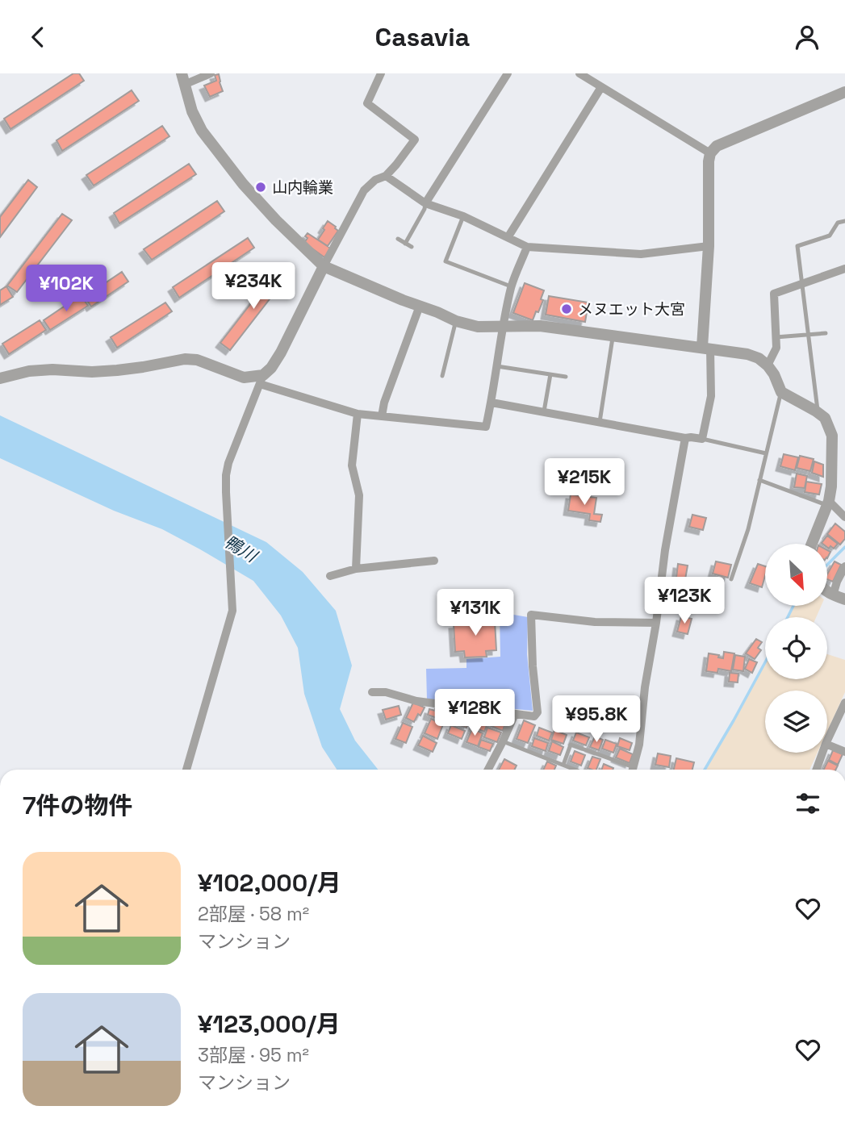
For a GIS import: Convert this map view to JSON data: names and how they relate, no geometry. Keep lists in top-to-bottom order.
{
  "water": ["鴨川"],
  "places": ["山内輪業", "メヌエット大宮"],
  "north": "bottom right",
  "page": {
    "header": "Casavia",
    "price": [
      "¥234K",
      "¥102K",
      "¥215K",
      "¥123K",
      "¥131K",
      "¥128K",
      "¥95.8K"
    ],
    "heading": "7件の物件",
    "list": [
      {
        "name": "¥102,000/月",
        "note": "2部屋 · 58 m² · マンション"
      },
      {
        "name": "¥123,000/月",
        "note": "3部屋 · 95 m² · マンション"
      }
    ]
  }
}
